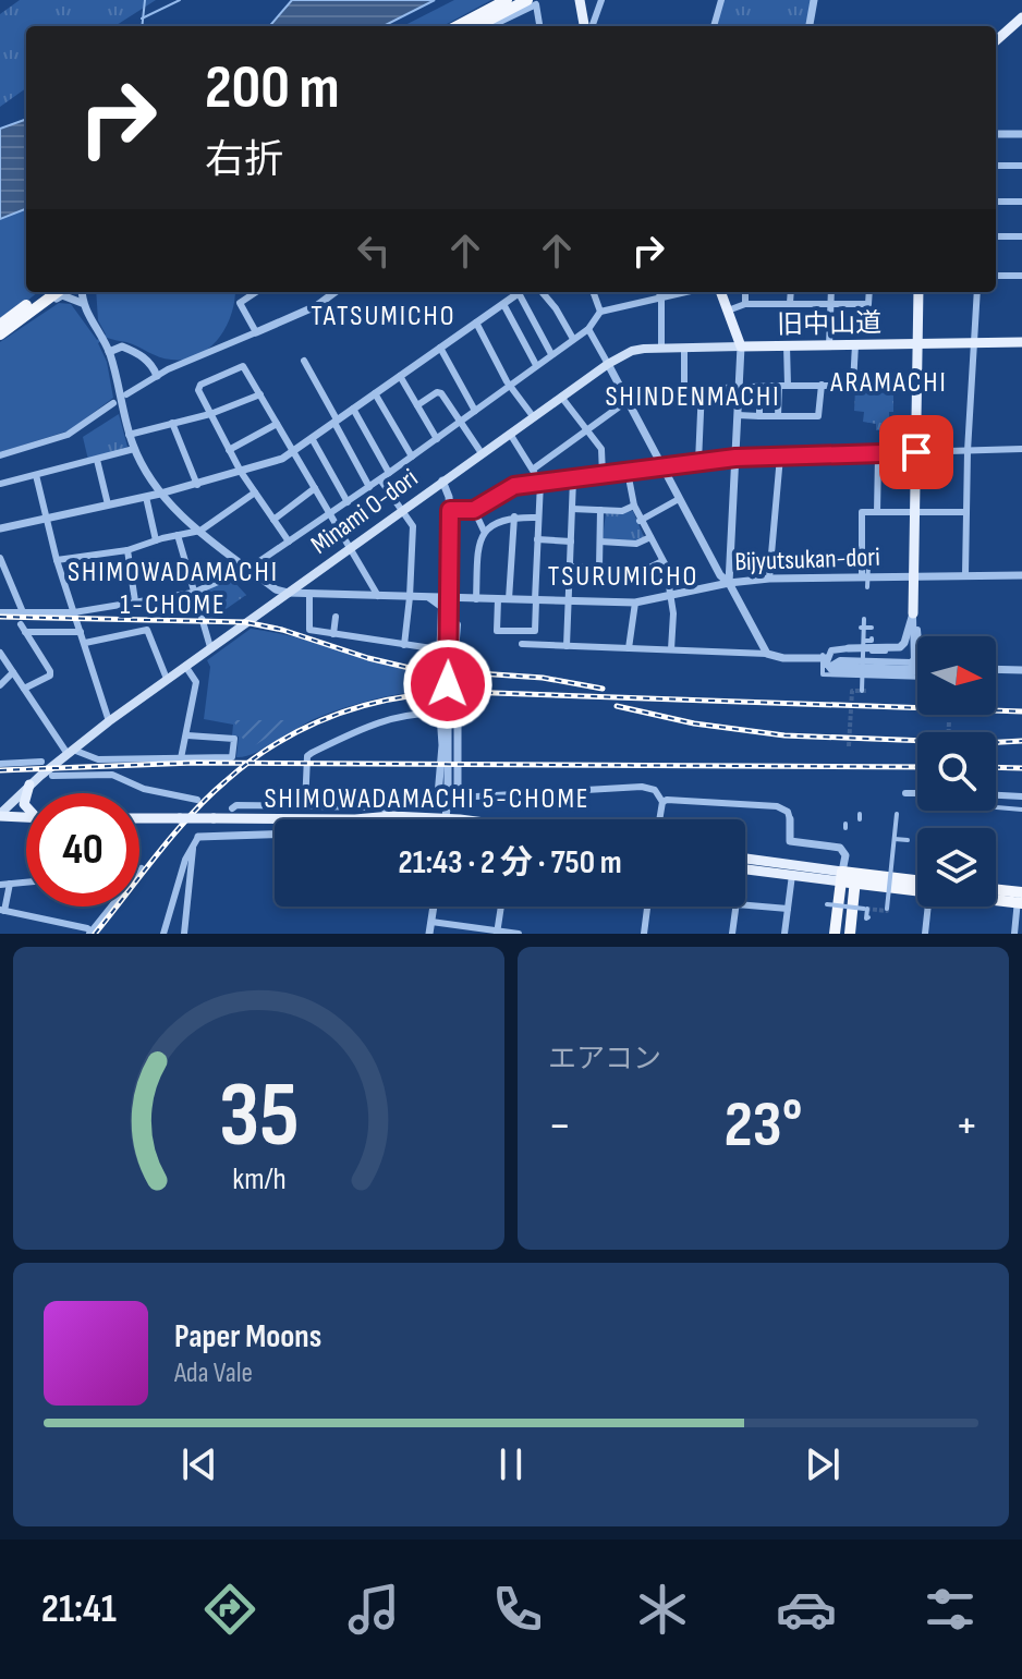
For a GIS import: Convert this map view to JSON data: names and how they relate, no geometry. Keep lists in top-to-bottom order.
{
  "streets": {
    "main road": ["旧中山道", "Minami O-dori"],
    "street": ["Bijyutsukan-dori"]
  },
  "crossings": [
    ["旧中山道", "Minami O-dori"],
    ["Minami O-dori", "Bijyutsukan-dori"]
  ],
  "districts": [
    "TATSUMICHO",
    "ARAMACHI",
    "SHINDENMACHI",
    "SHIMOWADAMACHI 1-CHOME",
    "TSURUMICHO",
    "SHIMOWADAMACHI 5-CHOME"
  ],
  "north": "right",
  "page": {
    "turn": ["200 m", "右折"],
    "limit": "40",
    "trip": "21:43 · 2 分 · 750 m",
    "tile": "エアコン",
    "heat": ["−", "23°", "+"],
    "song": ["Paper Moons", "Ada Vale"],
    "tabs": "21:41",
    "gauge": ["35", "km/h"]
  }
}
